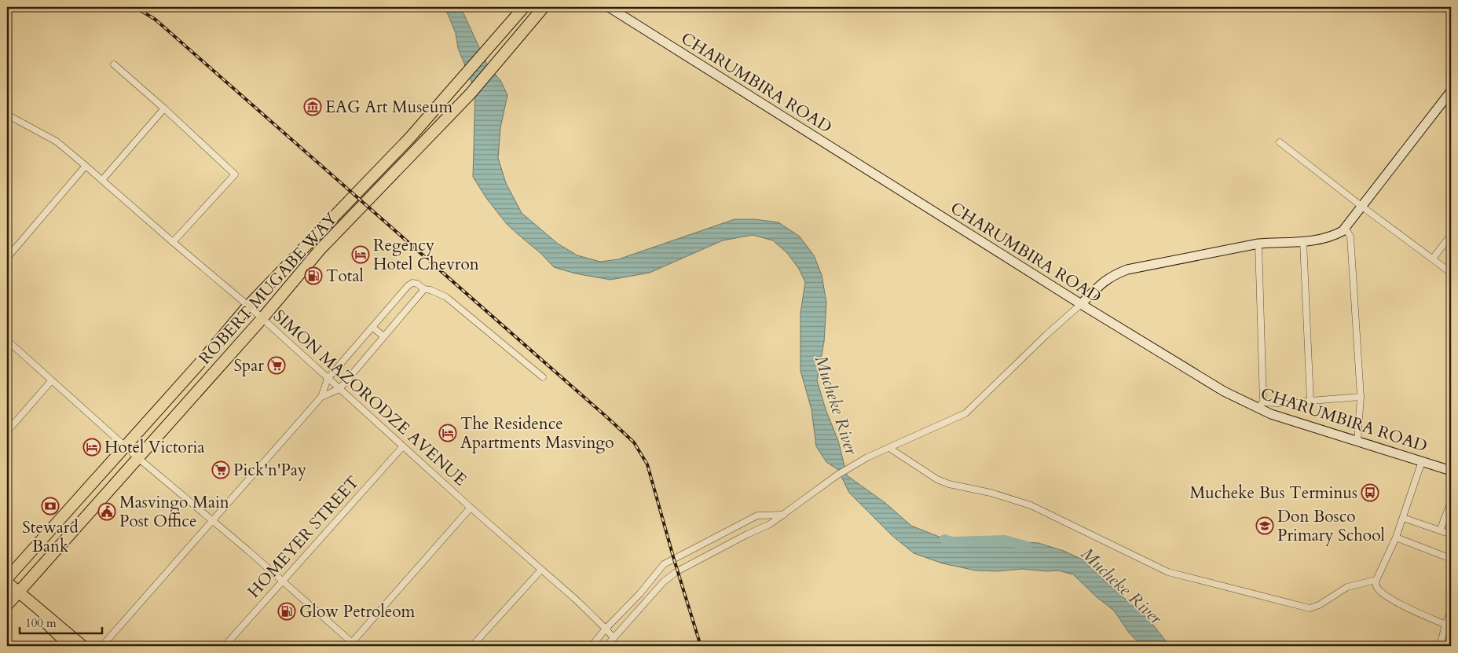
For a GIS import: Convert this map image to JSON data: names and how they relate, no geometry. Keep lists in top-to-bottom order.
{
  "streets": {
    "highway": ["ROBERT MUGABE WAY"],
    "street": ["CHARUMBIRA ROAD", "SIMON MAZORODZE AVENUE", "HOMEYER STREET"]
  },
  "crossings": [
    ["ROBERT MUGABE WAY", "SIMON MAZORODZE AVENUE"],
    ["SIMON MAZORODZE AVENUE", "HOMEYER STREET"]
  ],
  "water": ["Mucheke River"],
  "places": {
    "museum": ["EAG Art Museum"],
    "hotel": ["Regency Hotel Chevron", "The Residence Apartments Masvingo", "Hotel Victoria"],
    "fuel station": ["Total", "Glow Petroleom"],
    "supermarket": ["Spar", "Pick'n'Pay"],
    "bus stop": ["Mucheke Bus Terminus"],
    "bank": ["Steward Bank"],
    "public building": ["Masvingo Main Post Office"],
    "school or university": ["Don Bosco Primary School"]
  },
  "scale_bar": "100 m"
}
